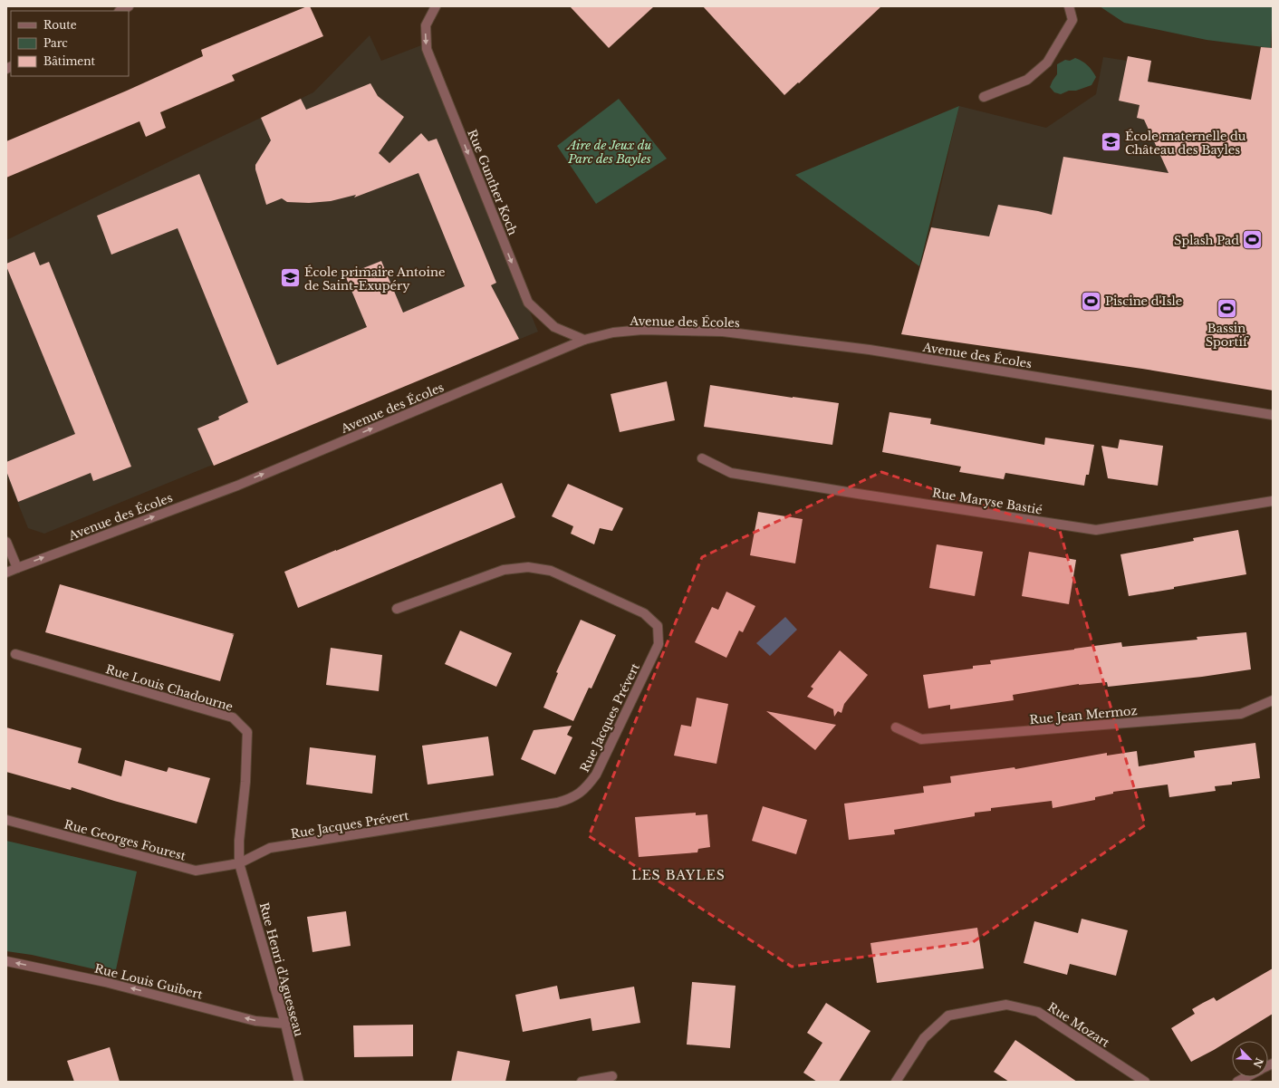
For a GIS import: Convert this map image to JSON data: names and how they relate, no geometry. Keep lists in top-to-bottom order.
{
  "streets": {
    "street": [
      "Rue Gunther Koch",
      "Avenue des Écoles",
      "Rue Maryse Bastié",
      "Rue Louis Chadourne",
      "Rue Jean Mermoz",
      "Rue Jacques Prévert",
      "Rue Georges Fourest",
      "Rue Henri d'Aguesseau",
      "Rue Louis Guibert",
      "Rue Mozart"
    ]
  },
  "crossings": [
    ["Rue Gunther Koch", "Avenue des Écoles"],
    ["Rue Louis Chadourne", "Rue Jacques Prévert"],
    ["Rue Louis Chadourne", "Rue Georges Fourest"],
    ["Rue Louis Chadourne", "Rue Henri d'Aguesseau"],
    ["Rue Jacques Prévert", "Rue Georges Fourest"],
    ["Rue Jacques Prévert", "Rue Henri d'Aguesseau"],
    ["Rue Georges Fourest", "Rue Henri d'Aguesseau"],
    ["Rue Henri d'Aguesseau", "Rue Louis Guibert"]
  ],
  "one_way": ["Rue Gunther Koch", "Avenue des Écoles", "Rue Louis Guibert"],
  "districts": ["LES BAYLES"],
  "parks": ["Aire de Jeux du Parc des Bayles"],
  "places": {
    "school or university": ["École maternelle du Château des Bayles", "École primaire Antoine de Saint-Exupéry"],
    "sports": ["Splash Pad", "Piscine d'Isle", "Bassin Sportif"]
  },
  "legend": ["Route", "Parc", "Bâtiment"],
  "north": "bottom right"
}
